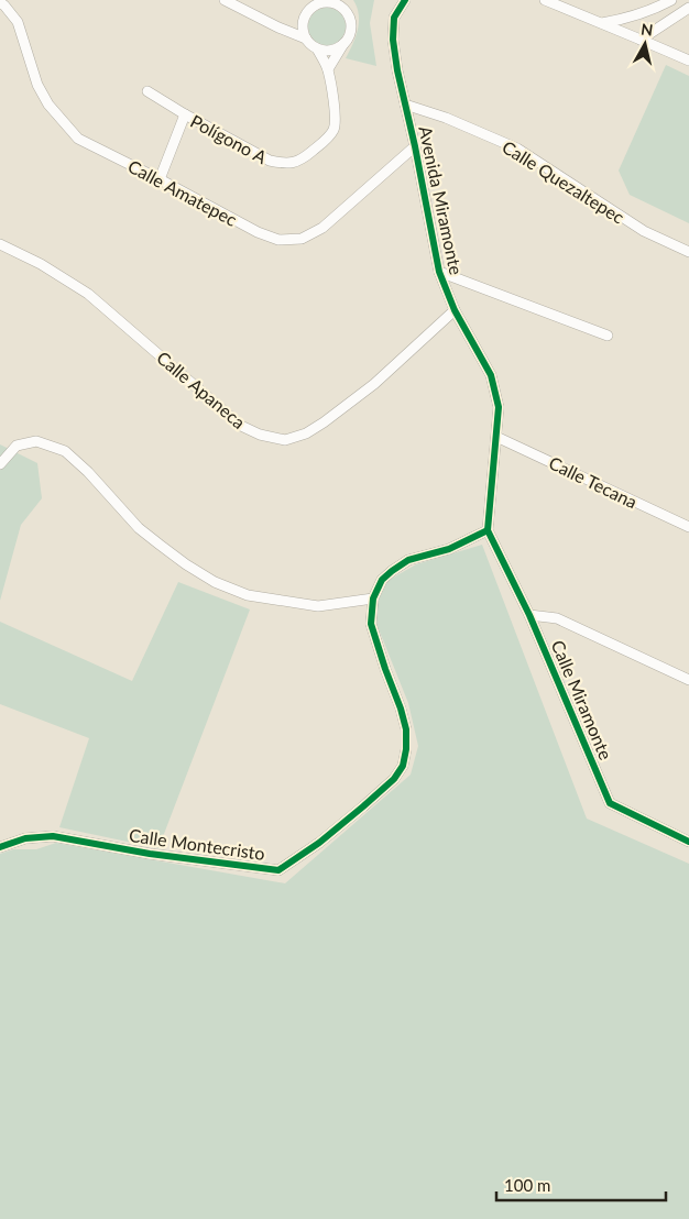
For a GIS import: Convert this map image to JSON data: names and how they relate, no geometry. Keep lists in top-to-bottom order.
{
  "streets": {
    "street": [
      "Polígono A",
      "Calle Quezaltepec",
      "Calle Amatepec",
      "Avenida Miramonte",
      "Calle Apaneca",
      "Calle Tecana",
      "Calle Miramonte",
      "Calle Montecristo"
    ]
  },
  "crossings": [
    ["Polígono A", "Calle Amatepec"],
    ["Calle Quezaltepec", "Avenida Miramonte"],
    ["Calle Amatepec", "Avenida Miramonte"],
    ["Avenida Miramonte", "Calle Apaneca"],
    ["Avenida Miramonte", "Calle Tecana"],
    ["Avenida Miramonte", "Calle Miramonte"]
  ],
  "scale_bar": "100 m",
  "north": "top"
}
